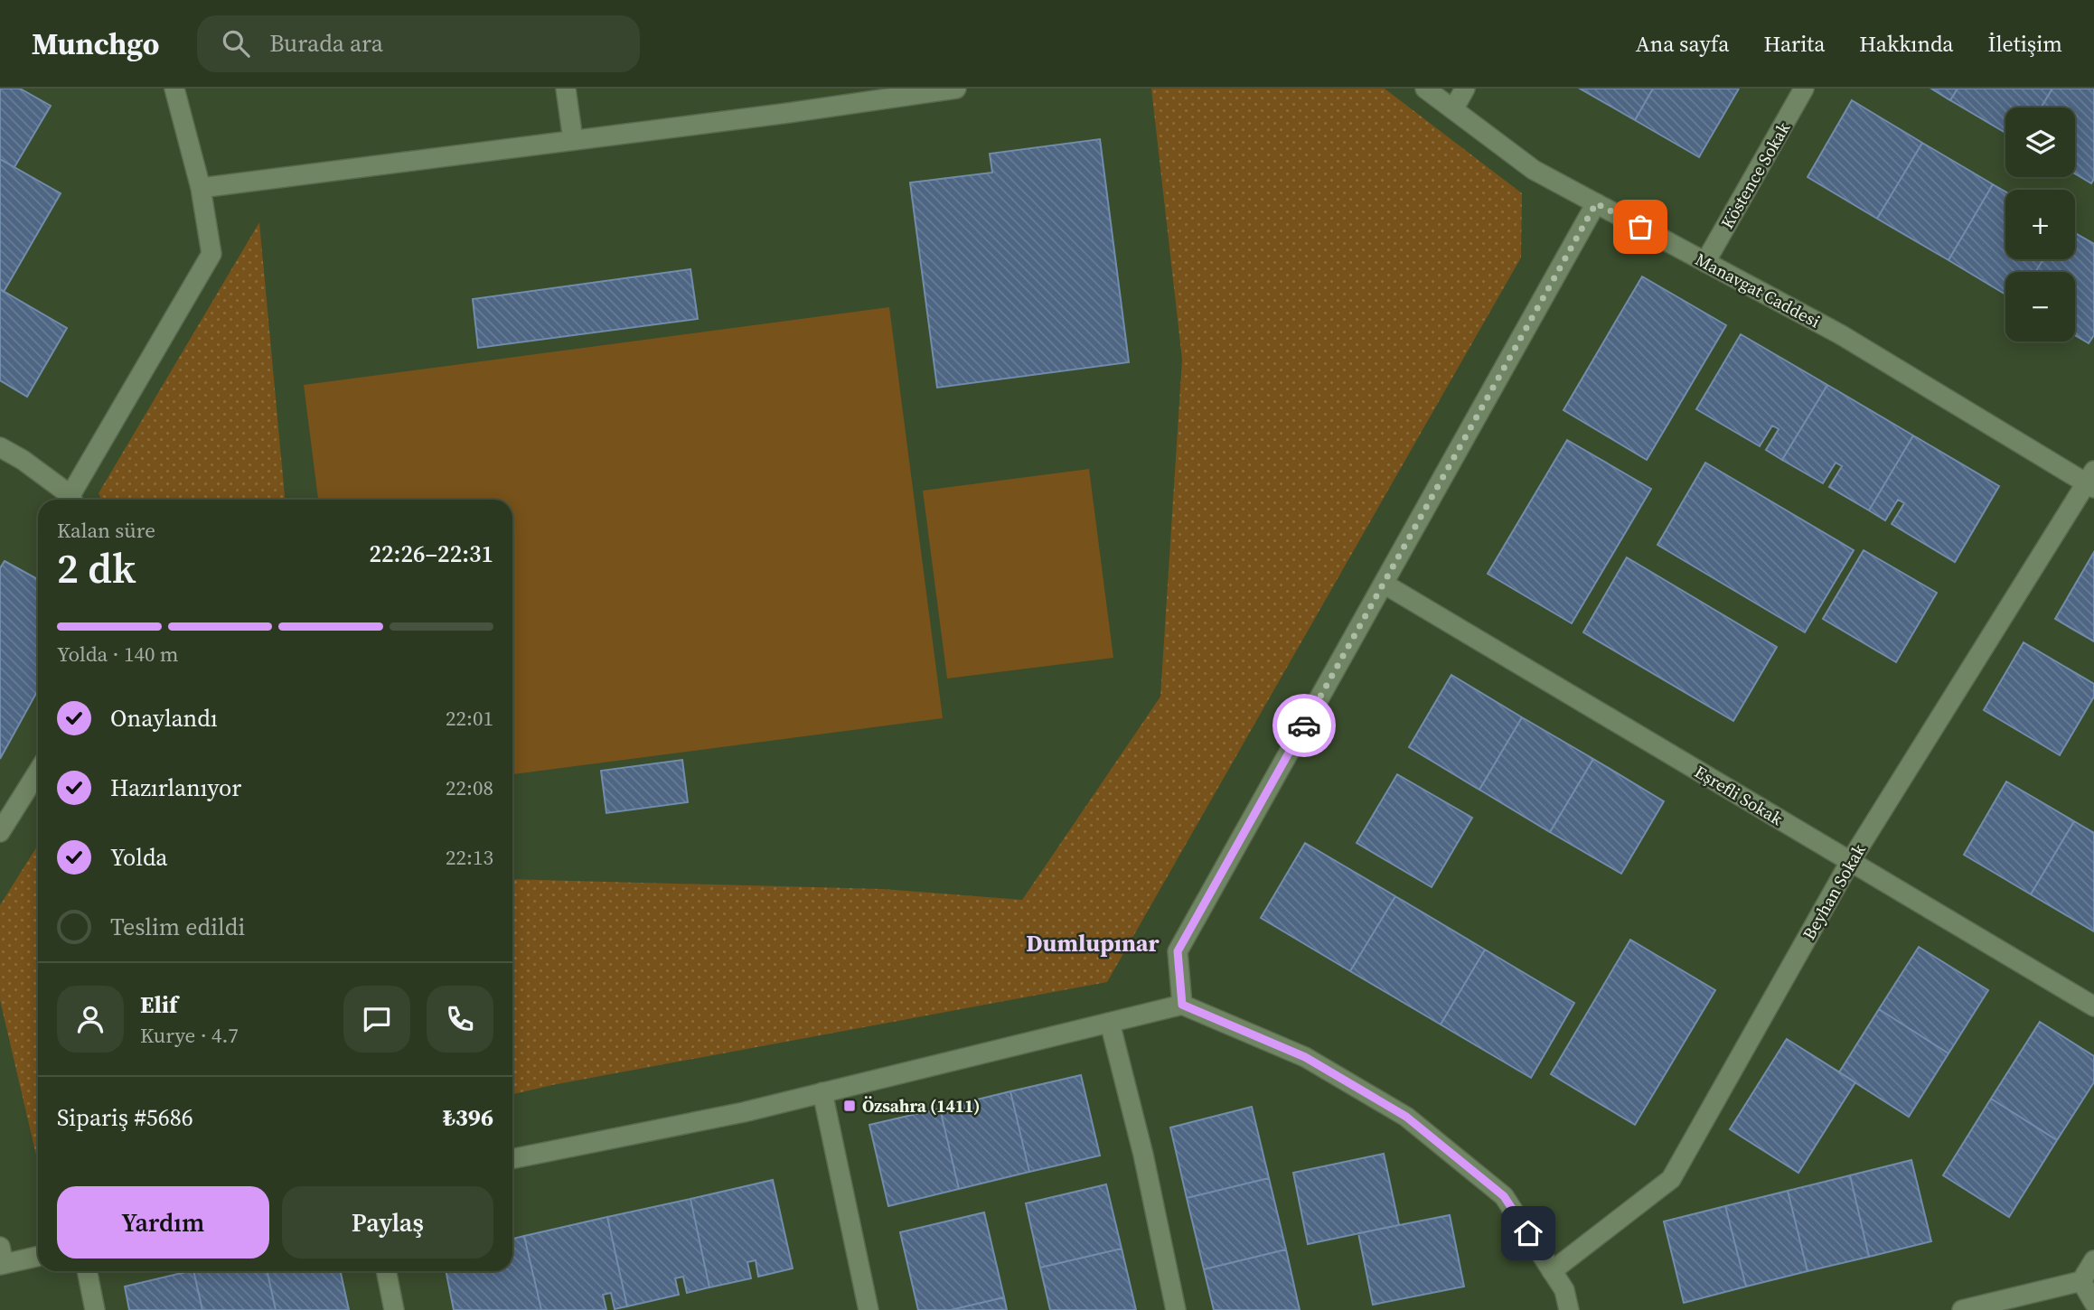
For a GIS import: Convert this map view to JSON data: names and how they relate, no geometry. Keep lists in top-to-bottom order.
{
  "streets": {
    "street": [
      "Köstence Sokak",
      "Manavgat Caddesi",
      "Eşrefli Sokak",
      "Beyhan Sokak"
    ]
  },
  "crossings": [
    ["Köstence Sokak", "Manavgat Caddesi"],
    ["Manavgat Caddesi", "Beyhan Sokak"],
    ["Eşrefli Sokak", "Beyhan Sokak"]
  ],
  "districts": ["Dumlupınar"],
  "places": {
    "transit": ["Özsahra (1411)"]
  },
  "page": {
    "header": "Munchgo",
    "search": "Burada ara",
    "nav": [
      "Ana sayfa",
      "Harita",
      "Hakkında",
      "İletişim"
    ],
    "map_buttons": ["+", "−"],
    "heading": ["2 dk", "Kalan süre", "22:26–22:31"],
    "panel": [
      "Elif",
      "Kurye · 4.7",
      "Sipariş #5686",
      "₺396"
    ],
    "bar": "Yolda · 140 m",
    "list": [
      ["Onaylandı", "22:01"],
      ["Hazırlanıyor", "22:08"],
      ["Yolda", "22:13"],
      "Teslim edildi"
    ],
    "buttons": ["Yardım", "Paylaş"]
  }
}
